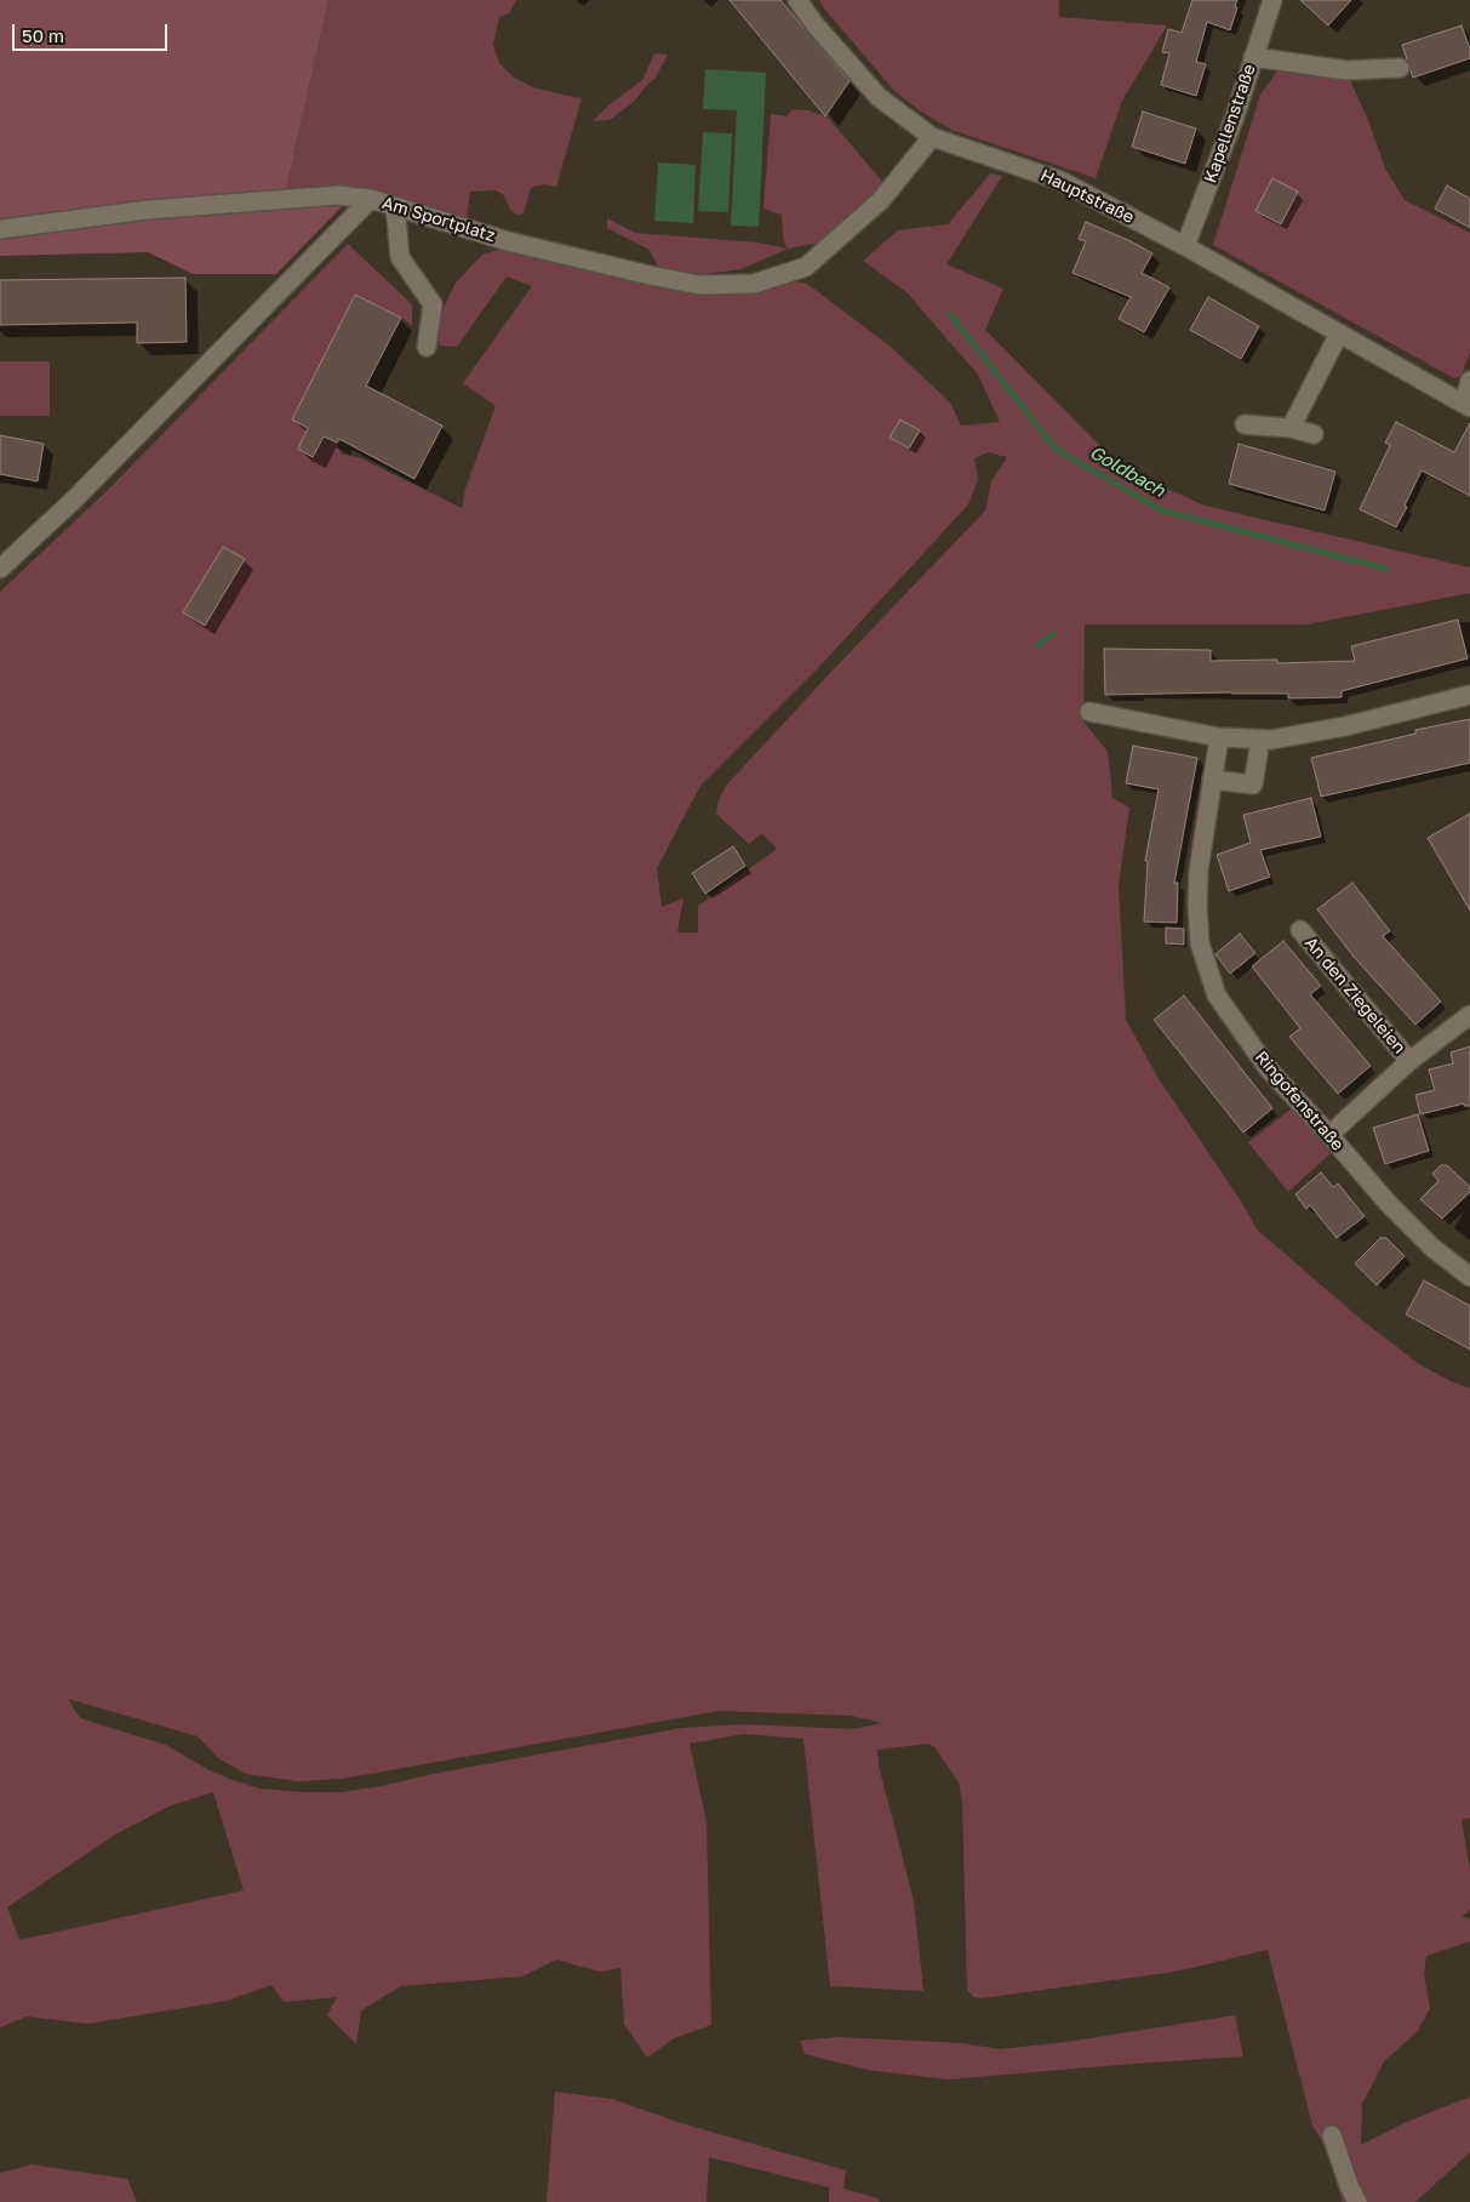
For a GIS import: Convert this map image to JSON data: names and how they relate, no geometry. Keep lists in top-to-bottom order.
{
  "streets": {
    "street": [
      "Kapellenstraße",
      "Hauptstraße",
      "Am Sportplatz",
      "An den Ziegeleien",
      "Ringofenstraße"
    ]
  },
  "crossings": [
    ["Kapellenstraße", "Hauptstraße"],
    ["Hauptstraße", "Am Sportplatz"],
    ["An den Ziegeleien", "Ringofenstraße"]
  ],
  "water": ["Goldbach"],
  "scale_bar": "50 m"
}
